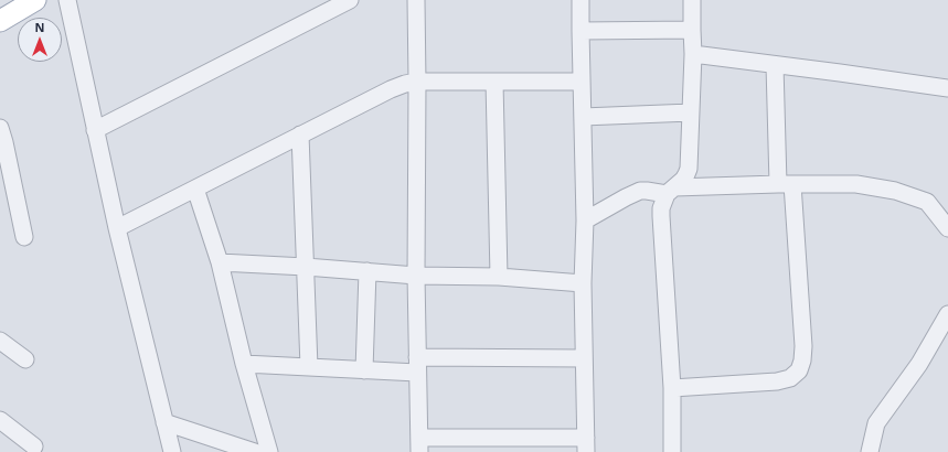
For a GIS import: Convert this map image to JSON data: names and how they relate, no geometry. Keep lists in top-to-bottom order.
{
  "north": "top"
}
